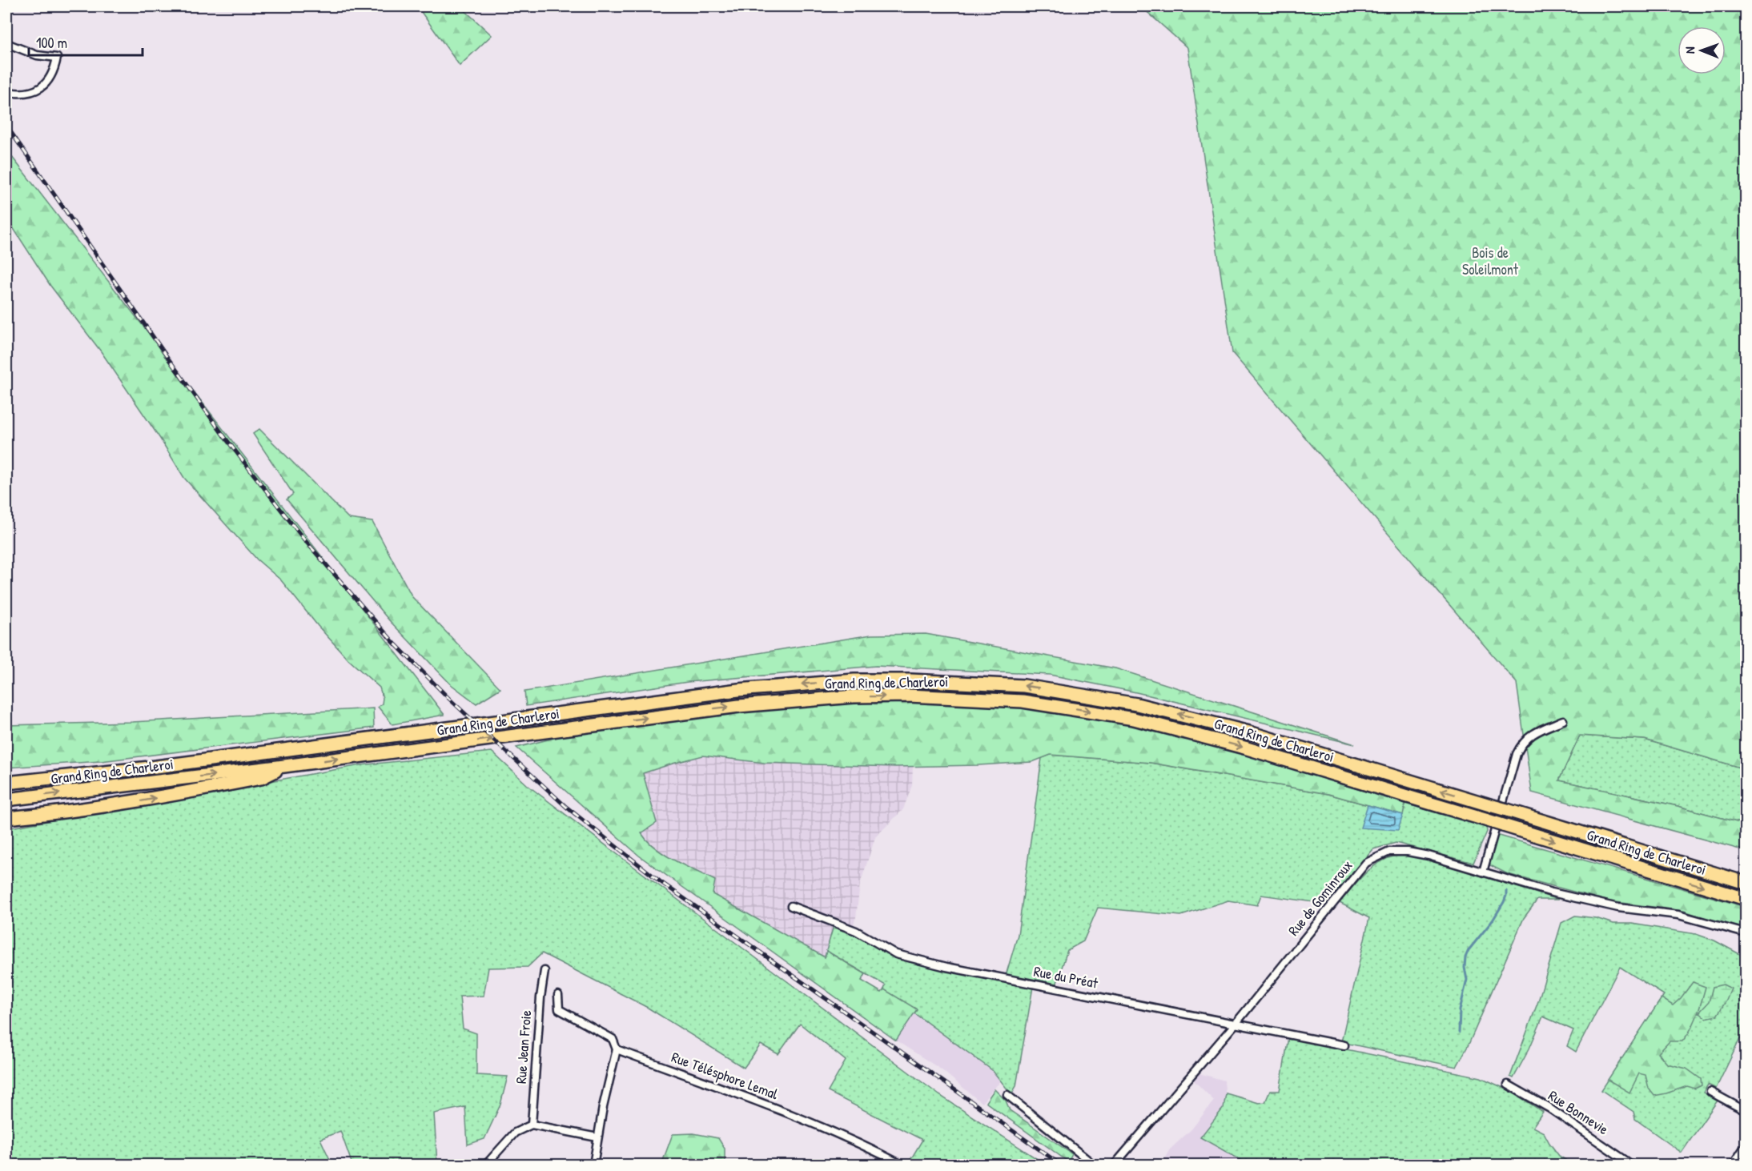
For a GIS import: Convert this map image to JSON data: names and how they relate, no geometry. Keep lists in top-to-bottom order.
{
  "streets": {
    "highway": ["Grand Ring de Charleroi"],
    "street": [
      "Rue de Gominroux",
      "Rue du Préat",
      "Rue Jean Froie",
      "Rue Télésphore Lemal",
      "Rue Bonnevie"
    ]
  },
  "crossings": [
    ["Rue de Gominroux", "Rue du Préat"]
  ],
  "parks": ["Bois de Soleilmont"],
  "scale_bar": "100 m",
  "north": "left"
}
